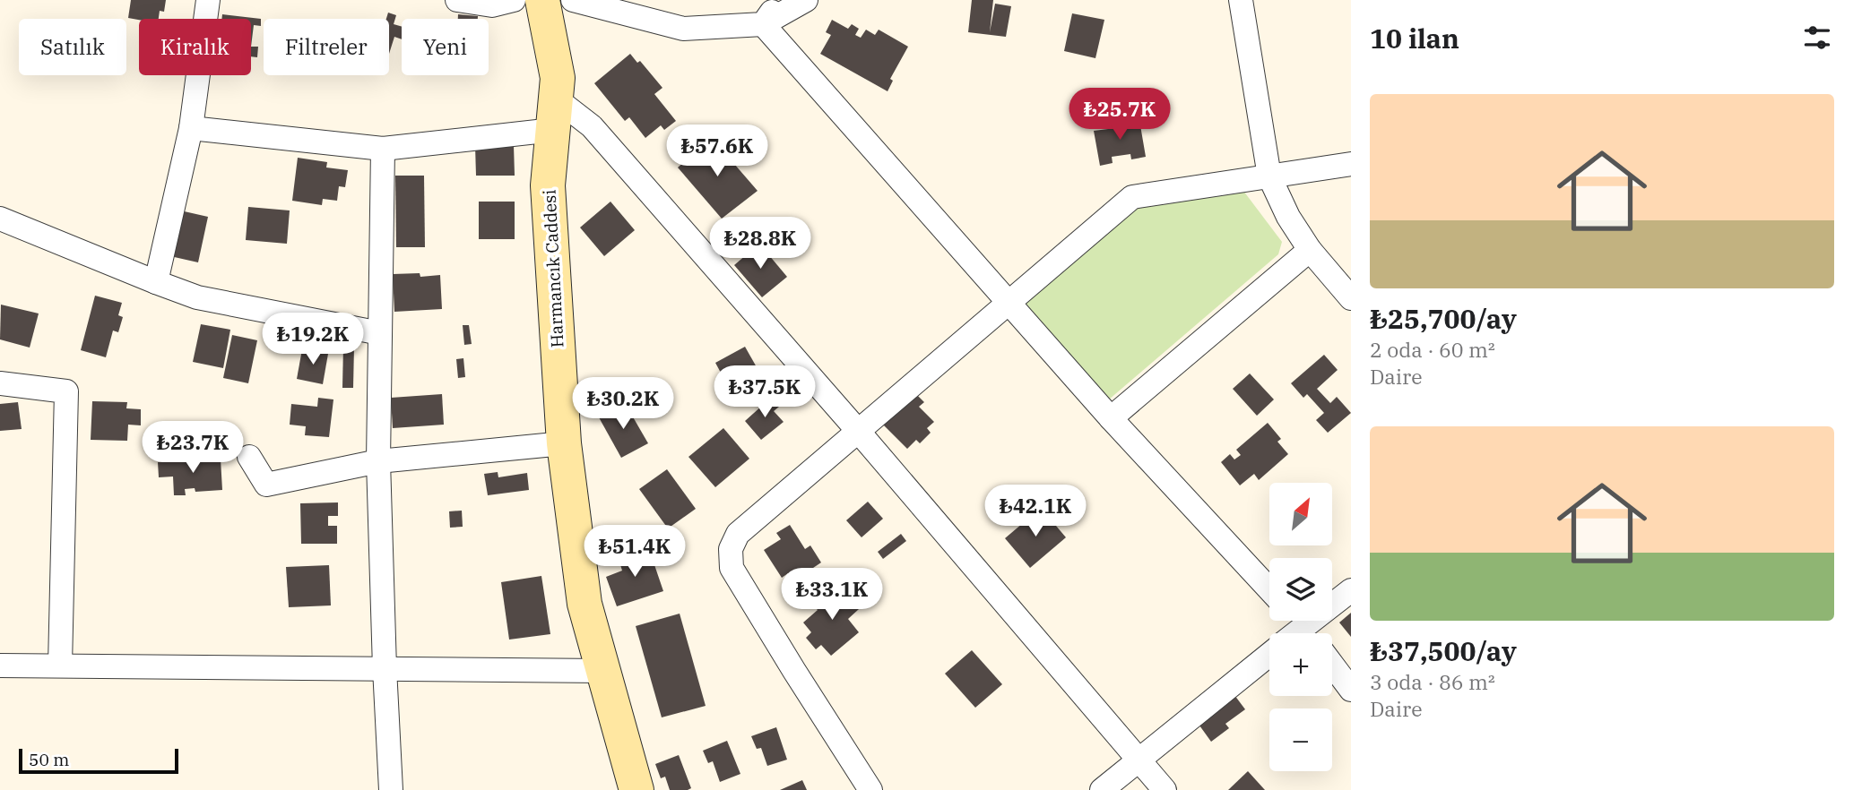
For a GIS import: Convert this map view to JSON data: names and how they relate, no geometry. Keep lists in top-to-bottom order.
{
  "streets": {
    "street": ["Harmancık Caddesi"]
  },
  "scale_bar": "50 m",
  "north": "top right",
  "page": {
    "heading": "10 ilan",
    "chip": [
      "Satılık",
      "Kiralık",
      "Filtreler",
      "Yeni"
    ],
    "list": [
      {
        "name": "₺25,700/ay",
        "note": "2 oda · 60 m² · Daire"
      },
      {
        "name": "₺37,500/ay",
        "note": "3 oda · 86 m² · Daire"
      }
    ],
    "price": [
      "₺25.7K",
      "₺57.6K",
      "₺28.8K",
      "₺19.2K",
      "₺37.5K",
      "₺30.2K",
      "₺23.7K",
      "₺42.1K",
      "₺51.4K",
      "₺33.1K"
    ],
    "map_buttons": ["+", "−"],
    "scale": "50 m"
  }
}
